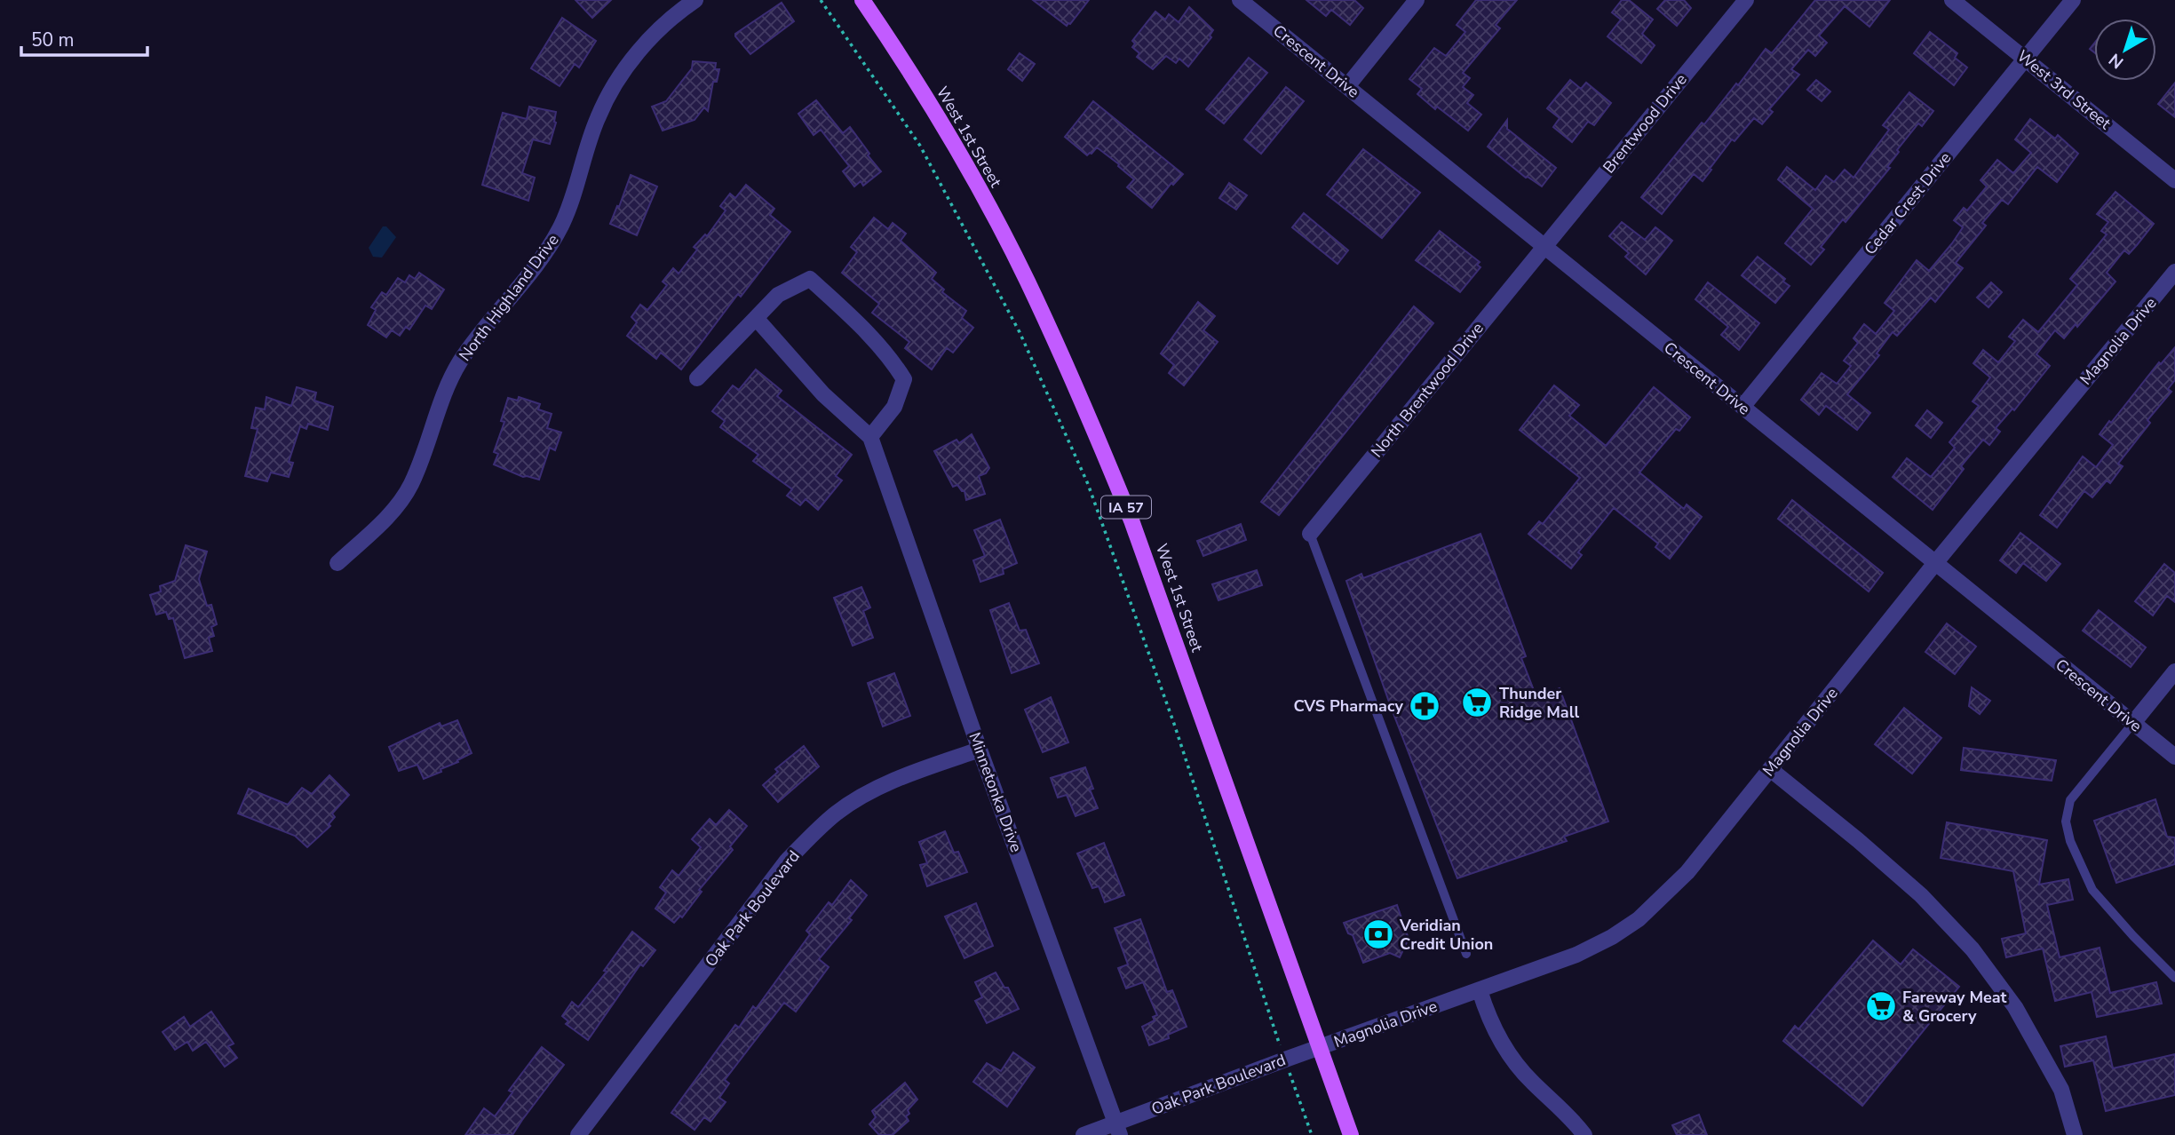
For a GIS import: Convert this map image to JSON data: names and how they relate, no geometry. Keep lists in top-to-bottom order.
{
  "streets": {
    "main road": ["West 1st Street", "IA 57"],
    "street": [
      "Crescent Drive",
      "West 3rd Street",
      "Brentwood Drive",
      "Cedar Crest Drive",
      "North Highland Drive",
      "Magnolia Drive",
      "North Brentwood Drive",
      "Minnetonka Drive",
      "Oak Park Boulevard"
    ]
  },
  "crossings": [
    ["Crescent Drive", "Brentwood Drive"],
    ["Crescent Drive", "Cedar Crest Drive"],
    ["Crescent Drive", "Magnolia Drive"],
    ["Crescent Drive", "North Brentwood Drive"],
    ["West 3rd Street", "Cedar Crest Drive"],
    ["Brentwood Drive", "North Brentwood Drive"],
    ["West 1st Street", "Magnolia Drive"],
    ["West 1st Street", "Oak Park Boulevard"],
    ["Magnolia Drive", "Oak Park Boulevard"],
    ["Minnetonka Drive", "Oak Park Boulevard"]
  ],
  "places": {
    "supermarket": ["Thunder Ridge Mall", "Fareway Meat & Grocery"],
    "pharmacy": ["CVS Pharmacy"],
    "bank": ["Veridian Credit Union"]
  },
  "scale_bar": "50 m",
  "north": "bottom left"
}
